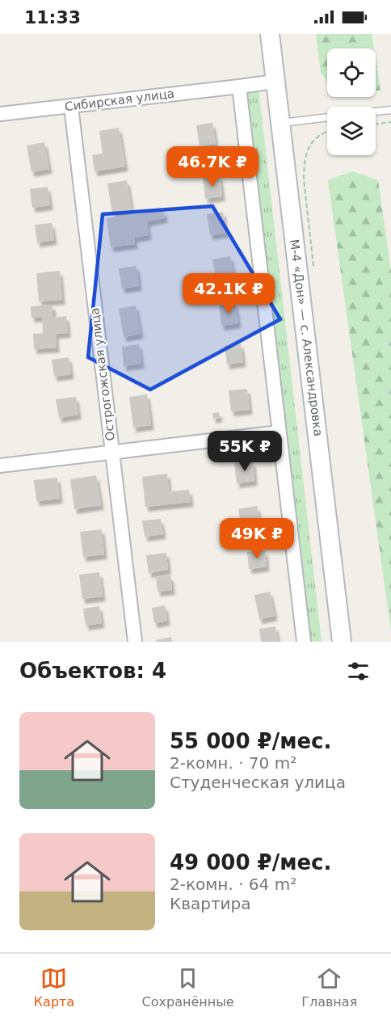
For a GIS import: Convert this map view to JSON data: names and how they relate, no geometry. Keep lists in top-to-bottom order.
{
  "streets": {
    "main road": ["М-4 «Дон» — с. Александровка"],
    "street": ["Сибирская улица", "Острогожская улица"]
  },
  "crossings": [
    ["Сибирская улица", "М-4 «Дон» — с. Александровка"],
    ["Сибирская улица", "Острогожская улица"]
  ],
  "page": {
    "status": "11:33",
    "price": [
      "46.7K ₽",
      "42.1K ₽",
      "55K ₽",
      "49K ₽"
    ],
    "heading": "Объектов: 4",
    "list": [
      {
        "name": "55 000 ₽/мес.",
        "note": "2-комн. · 70 m² · Студенческая улица"
      },
      {
        "name": "49 000 ₽/мес.",
        "note": "2-комн. · 64 m² · Квартира"
      }
    ],
    "tabs": ["Карта", "Сохранённые", "Главная"]
  }
}
